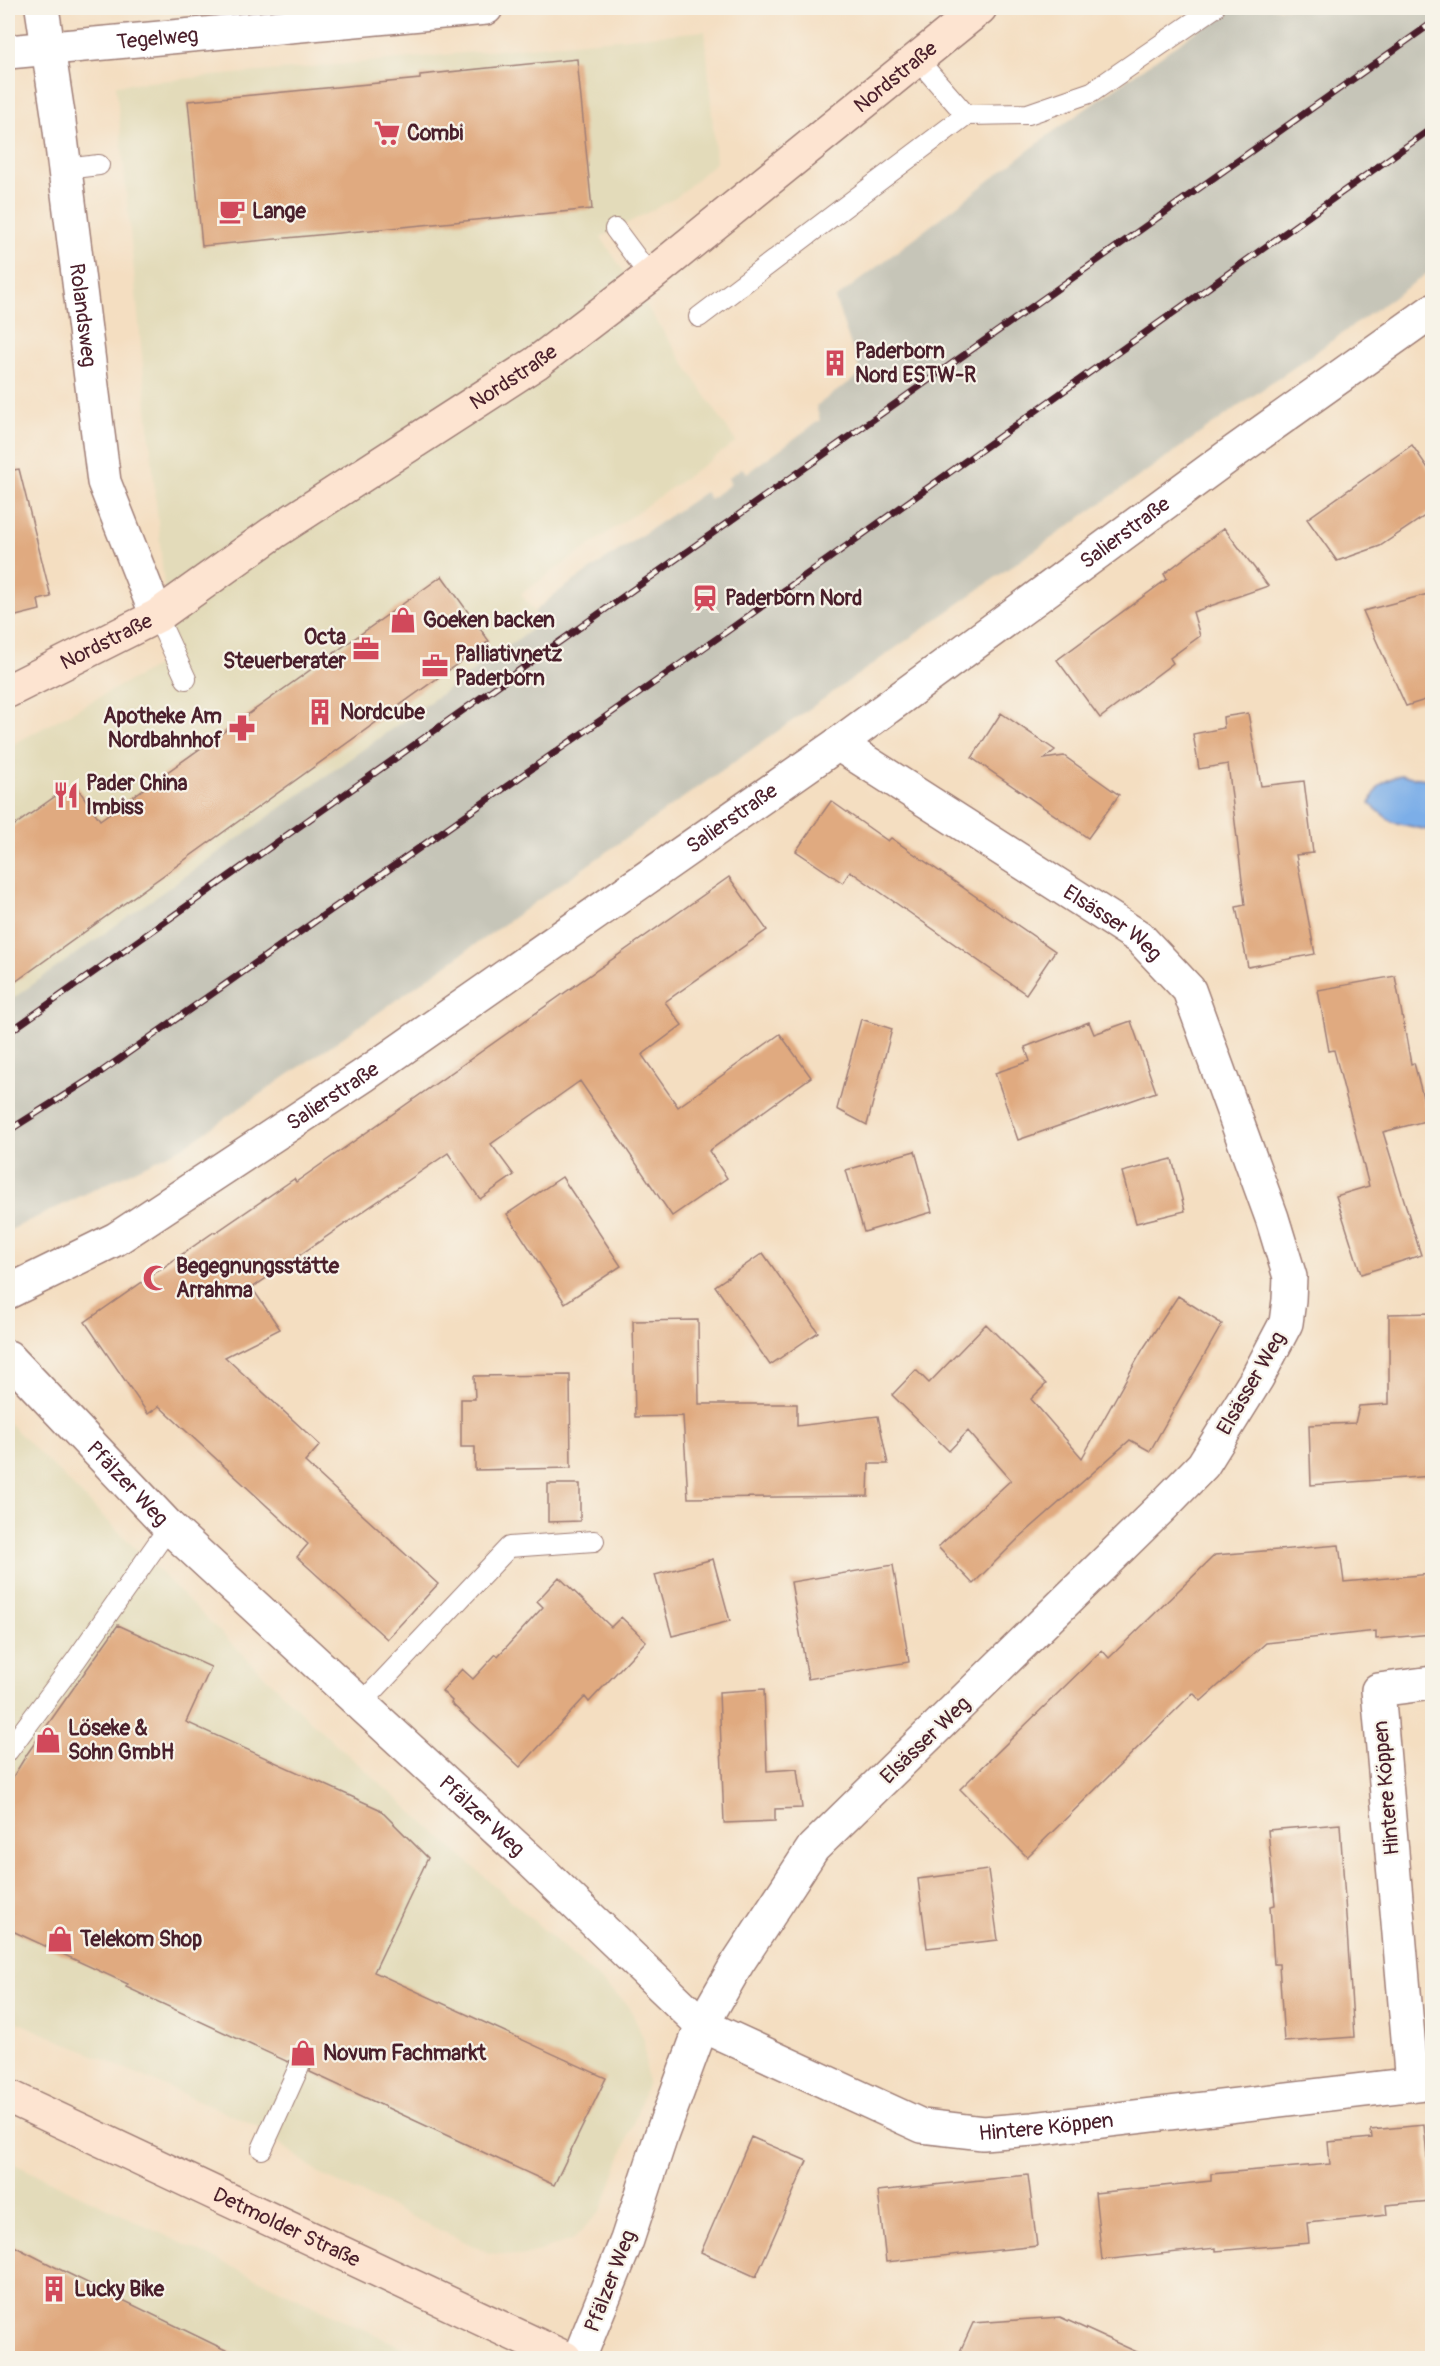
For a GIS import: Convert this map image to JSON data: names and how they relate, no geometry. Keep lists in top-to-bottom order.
{
  "streets": {
    "street": [
      "Tegelweg",
      "Nordstraße",
      "Rolandsweg",
      "Salierstraße",
      "Elsässer Weg",
      "Pfälzer Weg",
      "Hintere Köppen",
      "Detmolder Straße"
    ]
  },
  "crossings": [
    ["Tegelweg", "Rolandsweg"],
    ["Nordstraße", "Rolandsweg"],
    ["Salierstraße", "Elsässer Weg"],
    ["Elsässer Weg", "Pfälzer Weg"],
    ["Elsässer Weg", "Hintere Köppen"],
    ["Pfälzer Weg", "Hintere Köppen"]
  ],
  "places": {
    "supermarket": ["Combi"],
    "cafe": ["Lange"],
    "building": ["Paderborn Nord ESTW-R", "Nordcube", "Lucky Bike"],
    "station": ["Paderborn Nord"],
    "shop": [
      "Goeken backen",
      "Löseke & Sohn GmbH",
      "Telekom Shop",
      "Novum Fachmarkt"
    ],
    "office": ["Octa Steuerberater", "Palliativnetz Paderborn"],
    "pharmacy": ["Apotheke Am Nordbahnhof"],
    "restaurant": ["Pader China Imbiss"],
    "mosque": ["Begegnungsstätte Arrahma"]
  }
}
